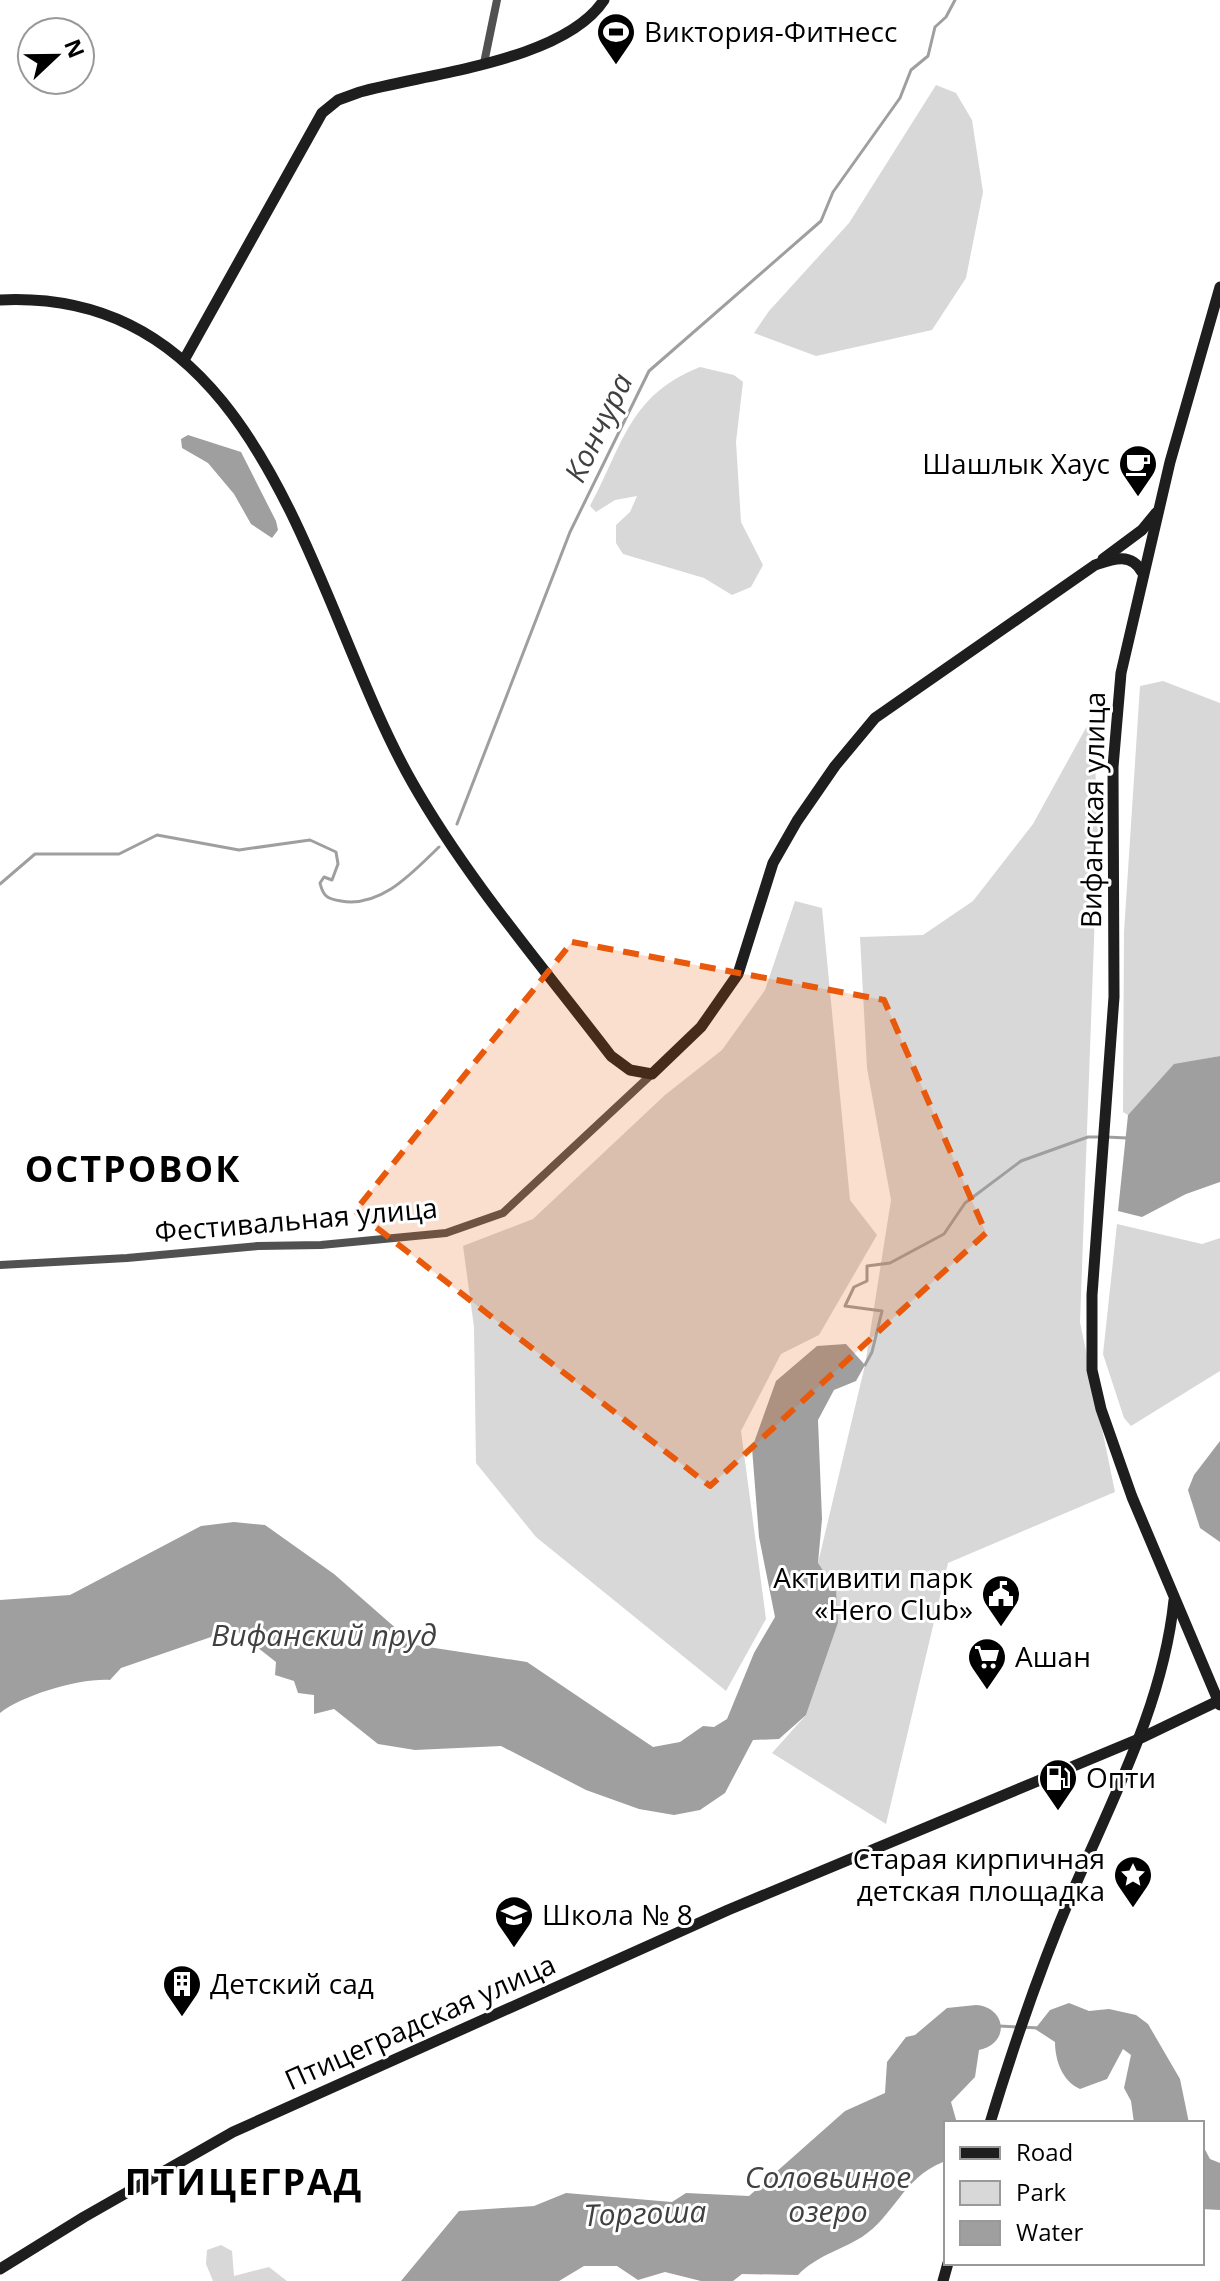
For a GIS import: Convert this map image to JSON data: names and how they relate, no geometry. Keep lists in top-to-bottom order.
{
  "streets": {
    "main road": ["Вифанская улица", "Фестивальная улица", "Птицеградская улица"]
  },
  "crossings": [
    ["Вифанская улица", "Фестивальная улица"],
    ["Вифанская улица", "Птицеградская улица"]
  ],
  "districts": ["ОСТРОВОК", "ПТИЦЕГРАД"],
  "water": [
    "Кончура",
    "Вифанский пруд",
    "Соловьиное озеро",
    "Торгоша"
  ],
  "places": {
    "sports": ["Виктория-Фитнесс"],
    "cafe": ["Шашлык Хаус"],
    "public building": ["Активити парк «Hero Club»"],
    "supermarket": ["Ашан"],
    "fuel station": ["Опти"],
    "place": ["Старая кирпичная детская площадка"],
    "school or university": ["Школа № 8"],
    "building": ["Детский сад"]
  },
  "legend": ["Road", "Park", "Water"],
  "north": "right"
}
